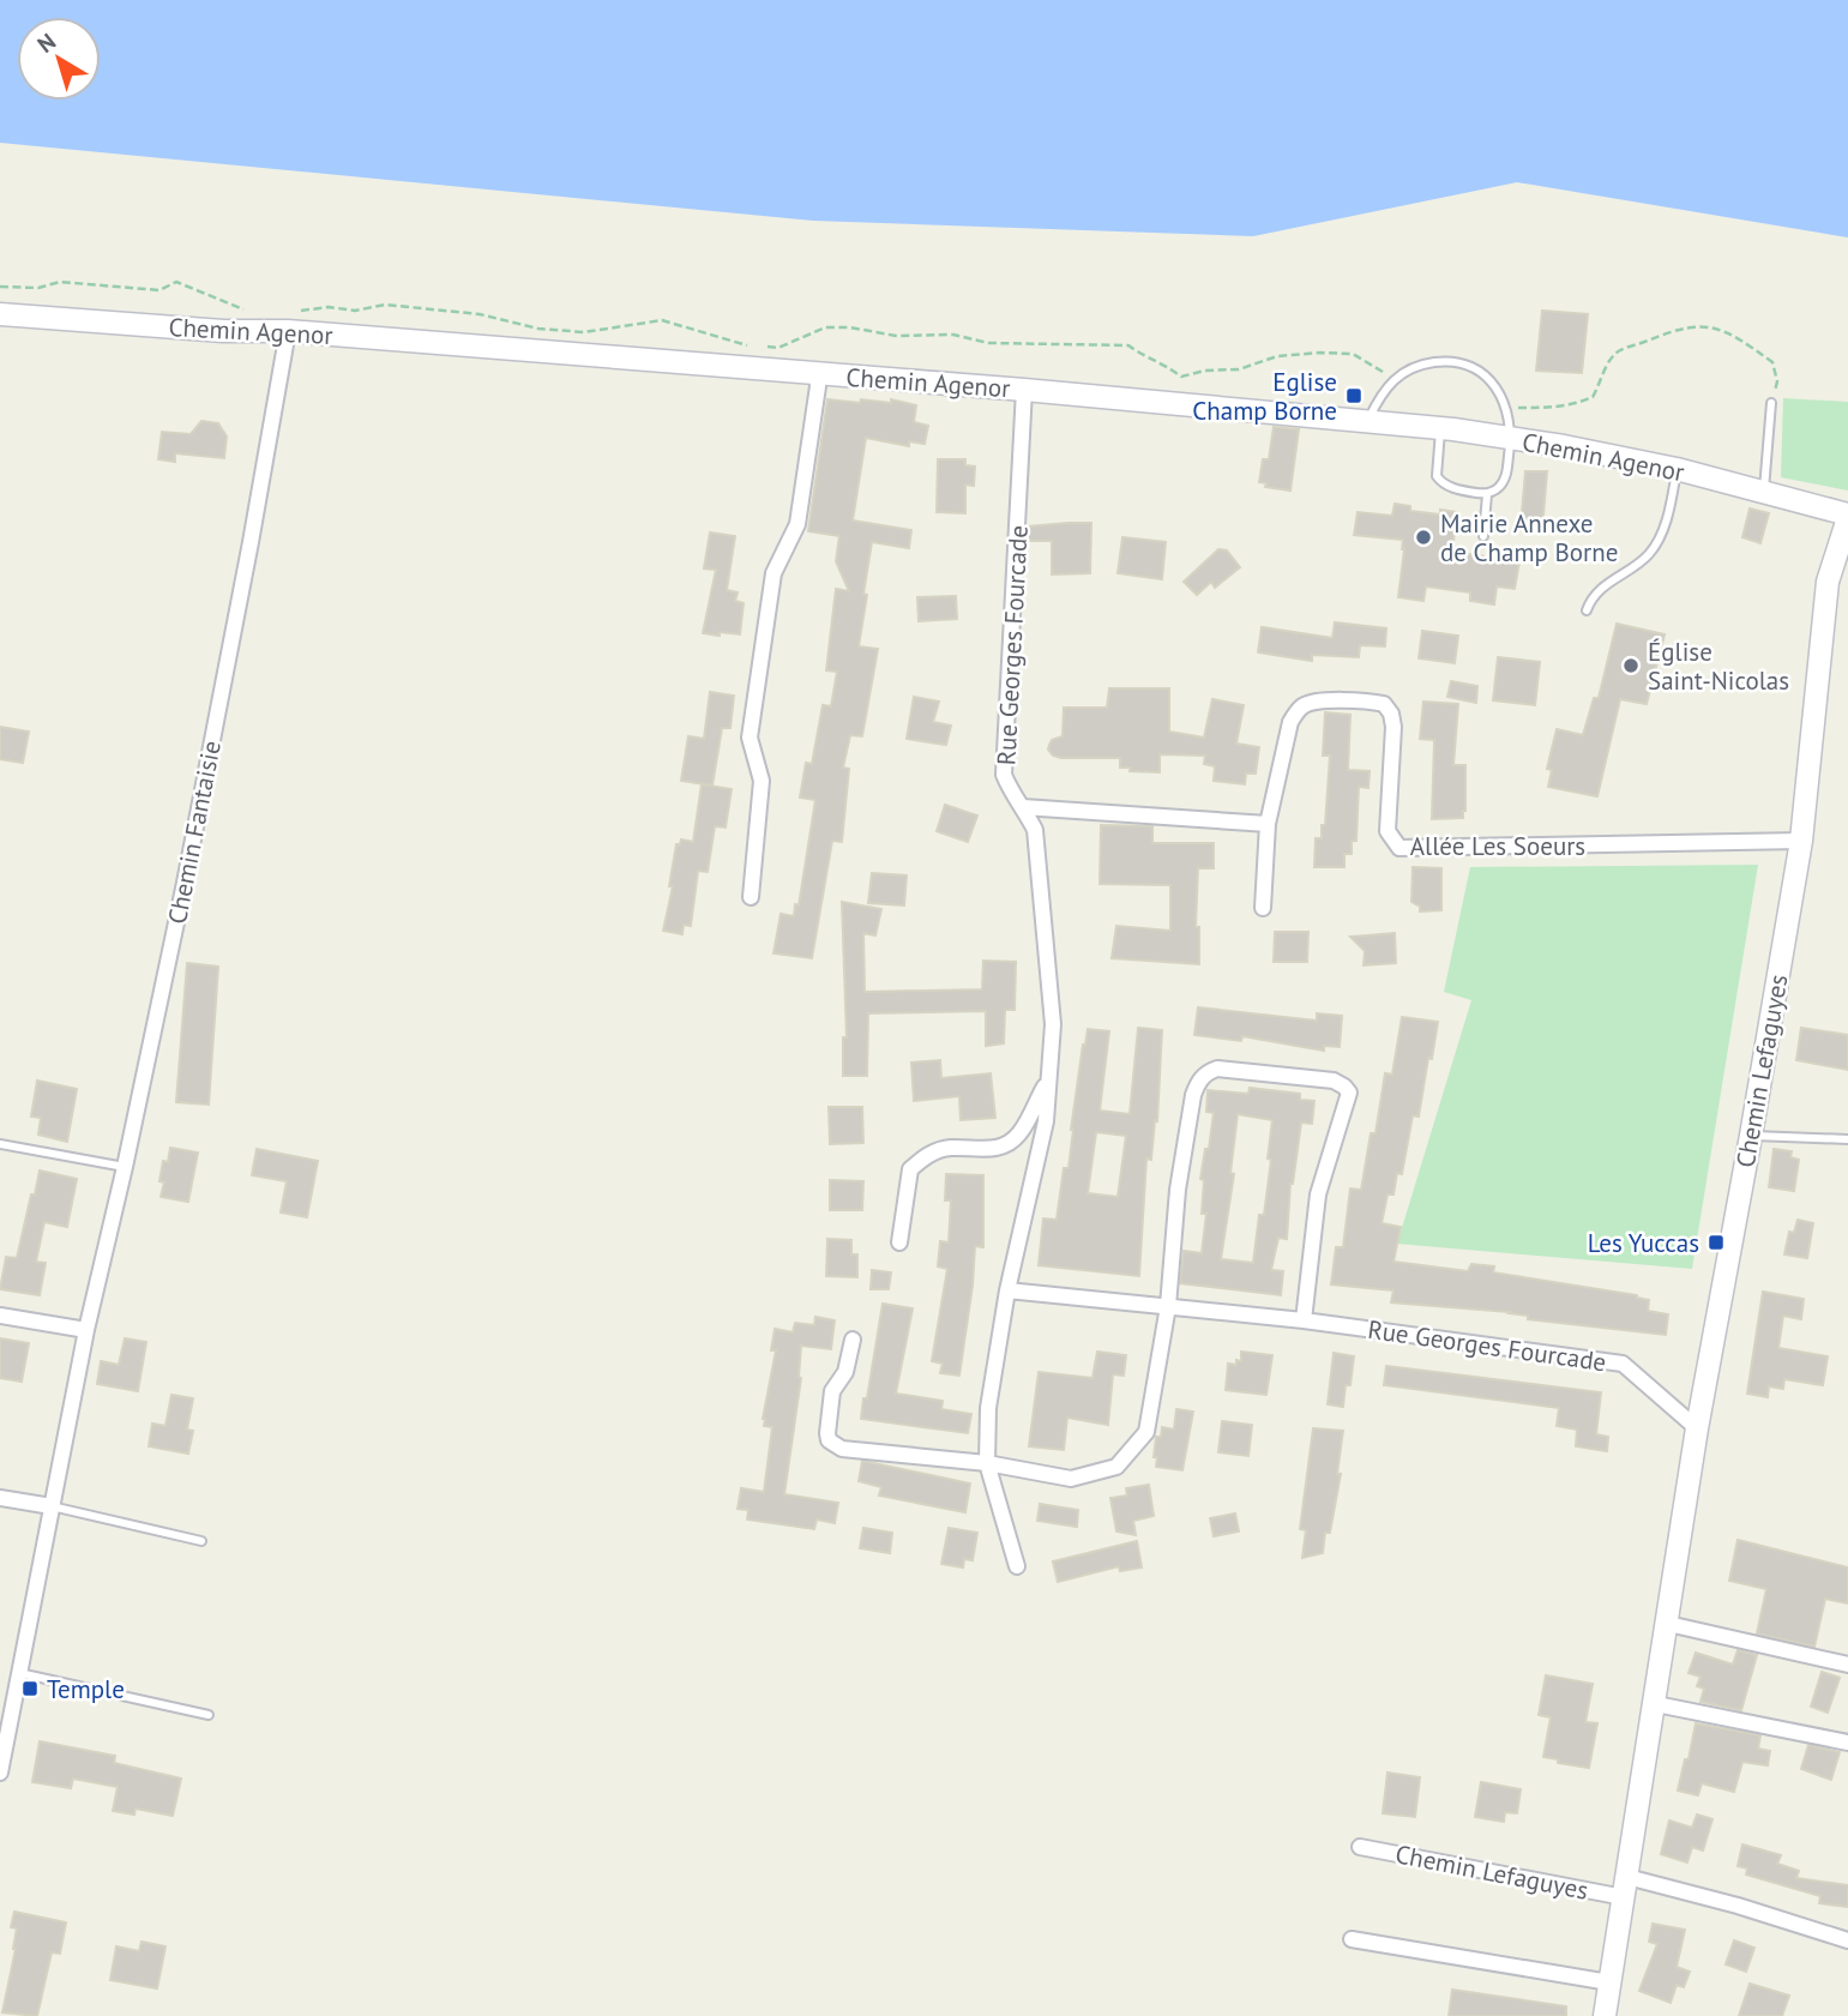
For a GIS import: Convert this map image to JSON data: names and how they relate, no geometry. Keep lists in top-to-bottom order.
{
  "streets": {
    "main road": ["Chemin Agenor", "Chemin Lefaguyes"],
    "street": ["Rue Georges Fourcade", "Chemin Fantaisie", "Allée Les Soeurs"]
  },
  "crossings": [
    ["Chemin Agenor", "Rue Georges Fourcade"],
    ["Chemin Agenor", "Chemin Fantaisie"],
    ["Chemin Agenor", "Chemin Lefaguyes"],
    ["Rue Georges Fourcade", "Chemin Lefaguyes"],
    ["Allée Les Soeurs", "Chemin Lefaguyes"]
  ],
  "places": {
    "transit": ["Eglise Champ Borne", "Les Yuccas", "Temple"],
    "other": ["Mairie Annexe de Champ Borne", "Église Saint-Nicolas"]
  },
  "north": "top left"
}
